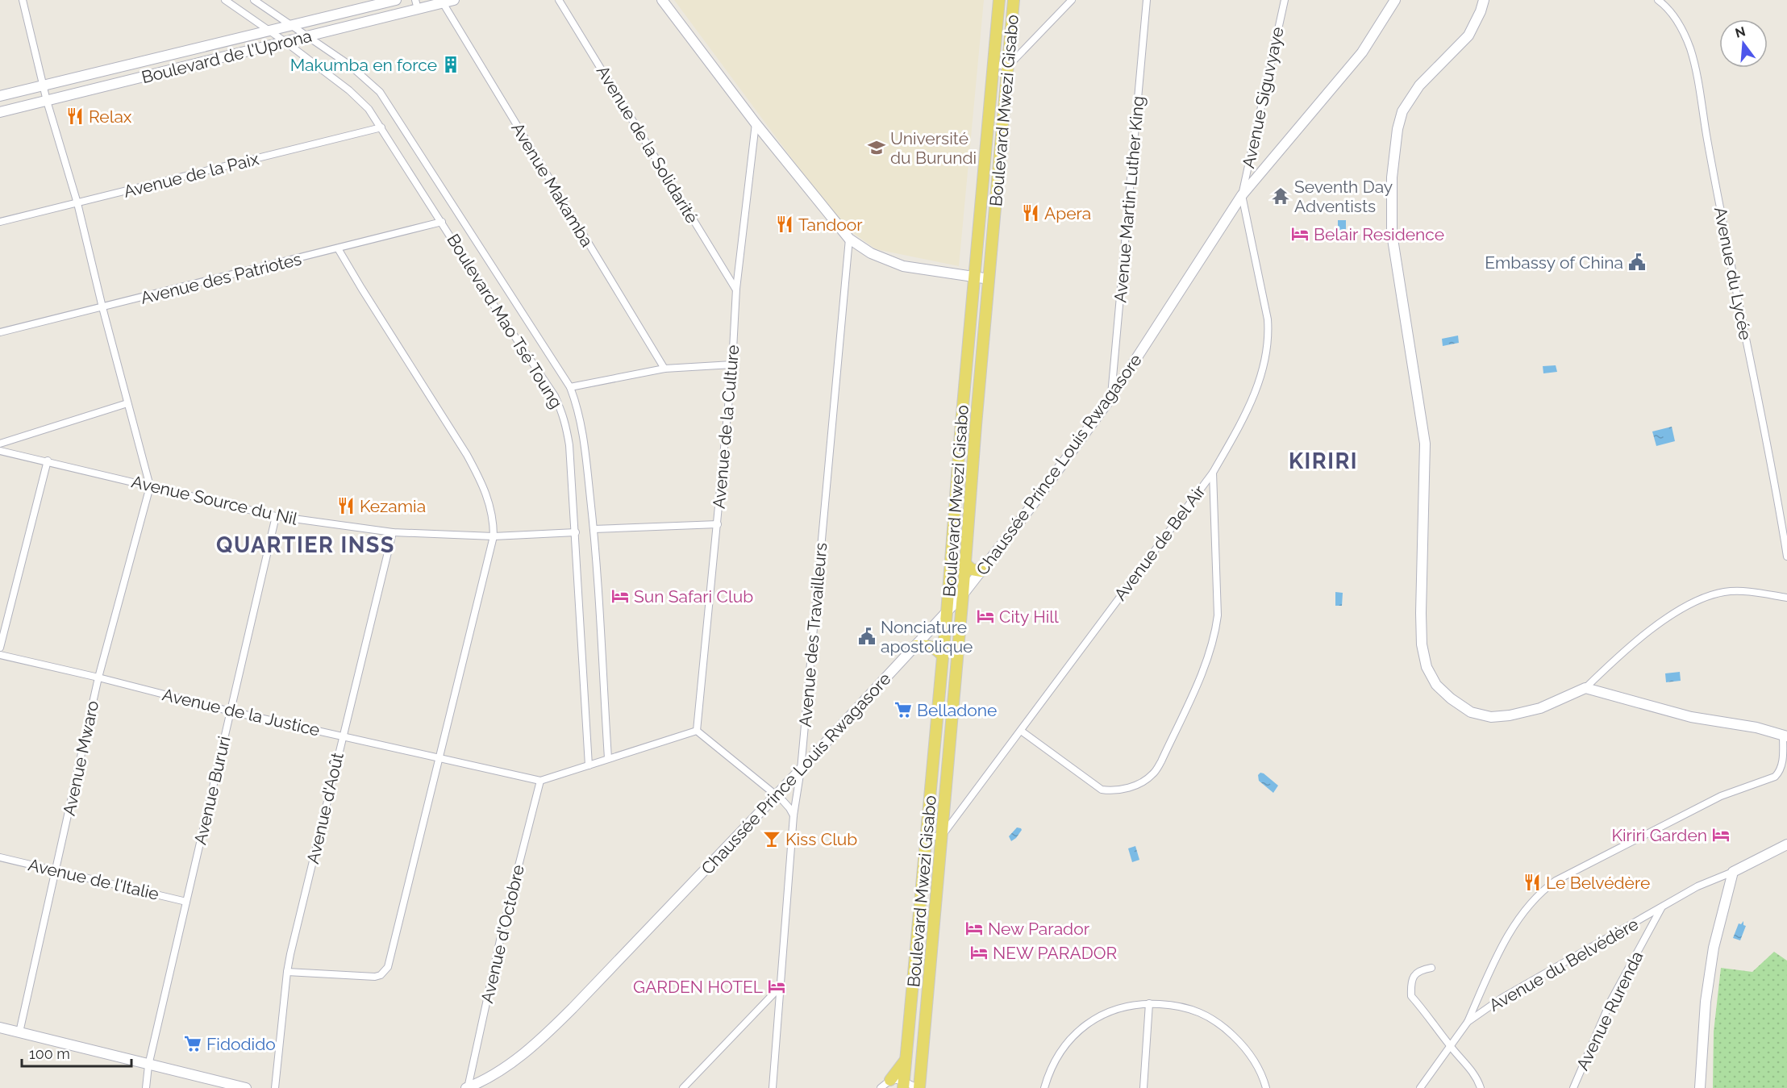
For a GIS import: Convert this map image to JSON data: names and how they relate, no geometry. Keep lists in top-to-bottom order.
{
  "streets": {
    "main road": ["Boulevard Mwezi Gisabo"],
    "street": [
      "Boulevard de l'Uprona",
      "Avenue Siguvyaye",
      "Avenue de la Solidarité",
      "Avenue de la Paix",
      "Avenue Makamba",
      "Avenue Martin Luther King",
      "Avenue du Lycée",
      "Avenue des Patriotes",
      "Boulevard Mao Tsé Toung",
      "Avenue de la Culture",
      "Chaussée Prince Louis Rwagasore",
      "Avenue Source du Nil",
      "Avenue de Bel Air",
      "Avenue des Travailleurs",
      "Avenue de la Justice",
      "Avenue Mwaro",
      "Avenue Bururi",
      "Avenue d'Août",
      "Avenue de l'Italie",
      "Avenue d'Octobre",
      "Avenue du Belvédère",
      "Avenue Rurenda"
    ]
  },
  "crossings": [
    ["Boulevard de l'Uprona", "Avenue Makamba"],
    ["Boulevard de l'Uprona", "Boulevard Mao Tsé Toung"],
    ["Avenue Siguvyaye", "Chaussée Prince Louis Rwagasore"],
    ["Avenue Siguvyaye", "Avenue de Bel Air"],
    ["Boulevard Mwezi Gisabo", "Chaussée Prince Louis Rwagasore"],
    ["Boulevard Mwezi Gisabo", "Avenue de Bel Air"],
    ["Avenue de la Solidarité", "Avenue de la Culture"],
    ["Avenue de la Paix", "Boulevard Mao Tsé Toung"],
    ["Avenue Martin Luther King", "Chaussée Prince Louis Rwagasore"],
    ["Avenue des Patriotes", "Boulevard Mao Tsé Toung"],
    ["Boulevard Mao Tsé Toung", "Avenue Source du Nil"],
    ["Chaussée Prince Louis Rwagasore", "Avenue de Bel Air"],
    ["Chaussée Prince Louis Rwagasore", "Avenue des Travailleurs"],
    ["Chaussée Prince Louis Rwagasore", "Avenue d'Octobre"],
    ["Avenue Source du Nil", "Avenue Mwaro"],
    ["Avenue Source du Nil", "Avenue Bururi"],
    ["Avenue Source du Nil", "Avenue d'Août"],
    ["Avenue de la Justice", "Avenue Mwaro"],
    ["Avenue de la Justice", "Avenue Bururi"],
    ["Avenue de la Justice", "Avenue d'Août"],
    ["Avenue de la Justice", "Avenue d'Octobre"],
    ["Avenue Mwaro", "Avenue de l'Italie"],
    ["Avenue Bururi", "Avenue de l'Italie"],
    ["Avenue du Belvédère", "Avenue Rurenda"]
  ],
  "districts": ["KIRIRI", "QUARTIER INSS"],
  "places": {
    "building": ["Makumba en force"],
    "restaurant": [
      "Relax",
      "Apera",
      "Tandoor",
      "Kezamia",
      "Le Belvédère"
    ],
    "school or university": ["Université du Burundi"],
    "temple": ["Seventh Day Adventists"],
    "hotel": [
      "Belair Residence",
      "Sun Safari Club",
      "City Hill",
      "Kiriri Garden",
      "New Parador",
      "NEW PARADOR",
      "GARDEN HOTEL"
    ],
    "public building": ["Embassy of China", "Nonciature apostolique"],
    "supermarket": ["Belladone", "Fidodido"],
    "bar": ["Kiss Club"]
  },
  "scale_bar": "100 m",
  "north": "top"
}
